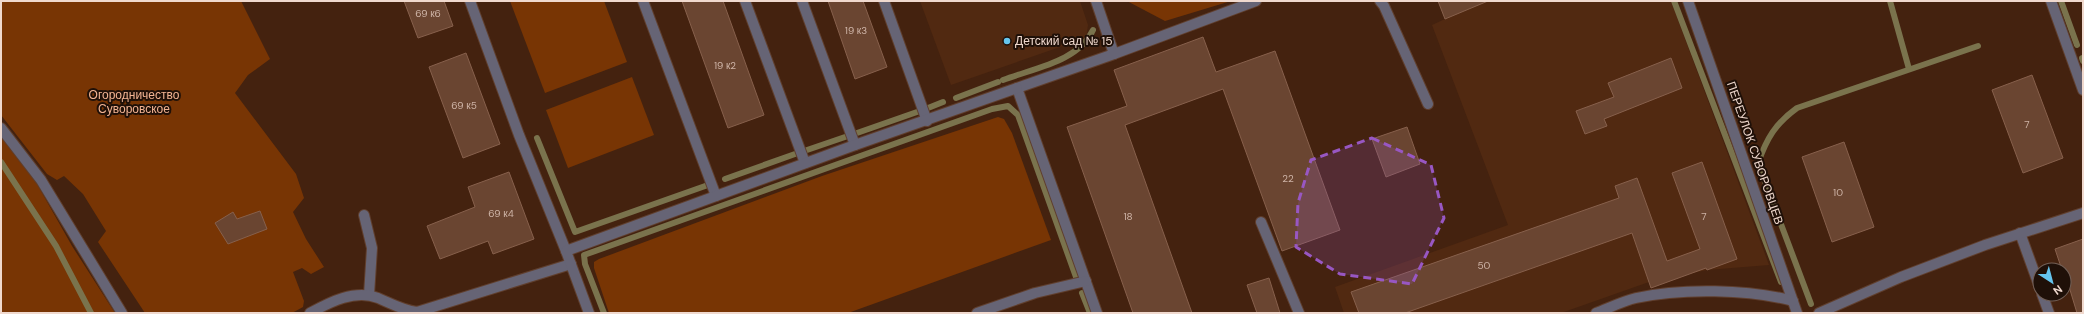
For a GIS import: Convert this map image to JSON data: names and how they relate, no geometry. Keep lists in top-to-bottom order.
{
  "streets": {
    "street": ["ПЕРЕУЛОК СУВОРОВЦЕВ"]
  },
  "parks": ["Огородничество Суворовское"],
  "places": ["Детский сад № 15"],
  "house_numbers": [
    "69 к6",
    "19 к3",
    "19 к2",
    "69 к5",
    "7",
    "22",
    "10",
    "69 к4",
    "18",
    "7",
    "50"
  ],
  "north": "bottom right"
}
